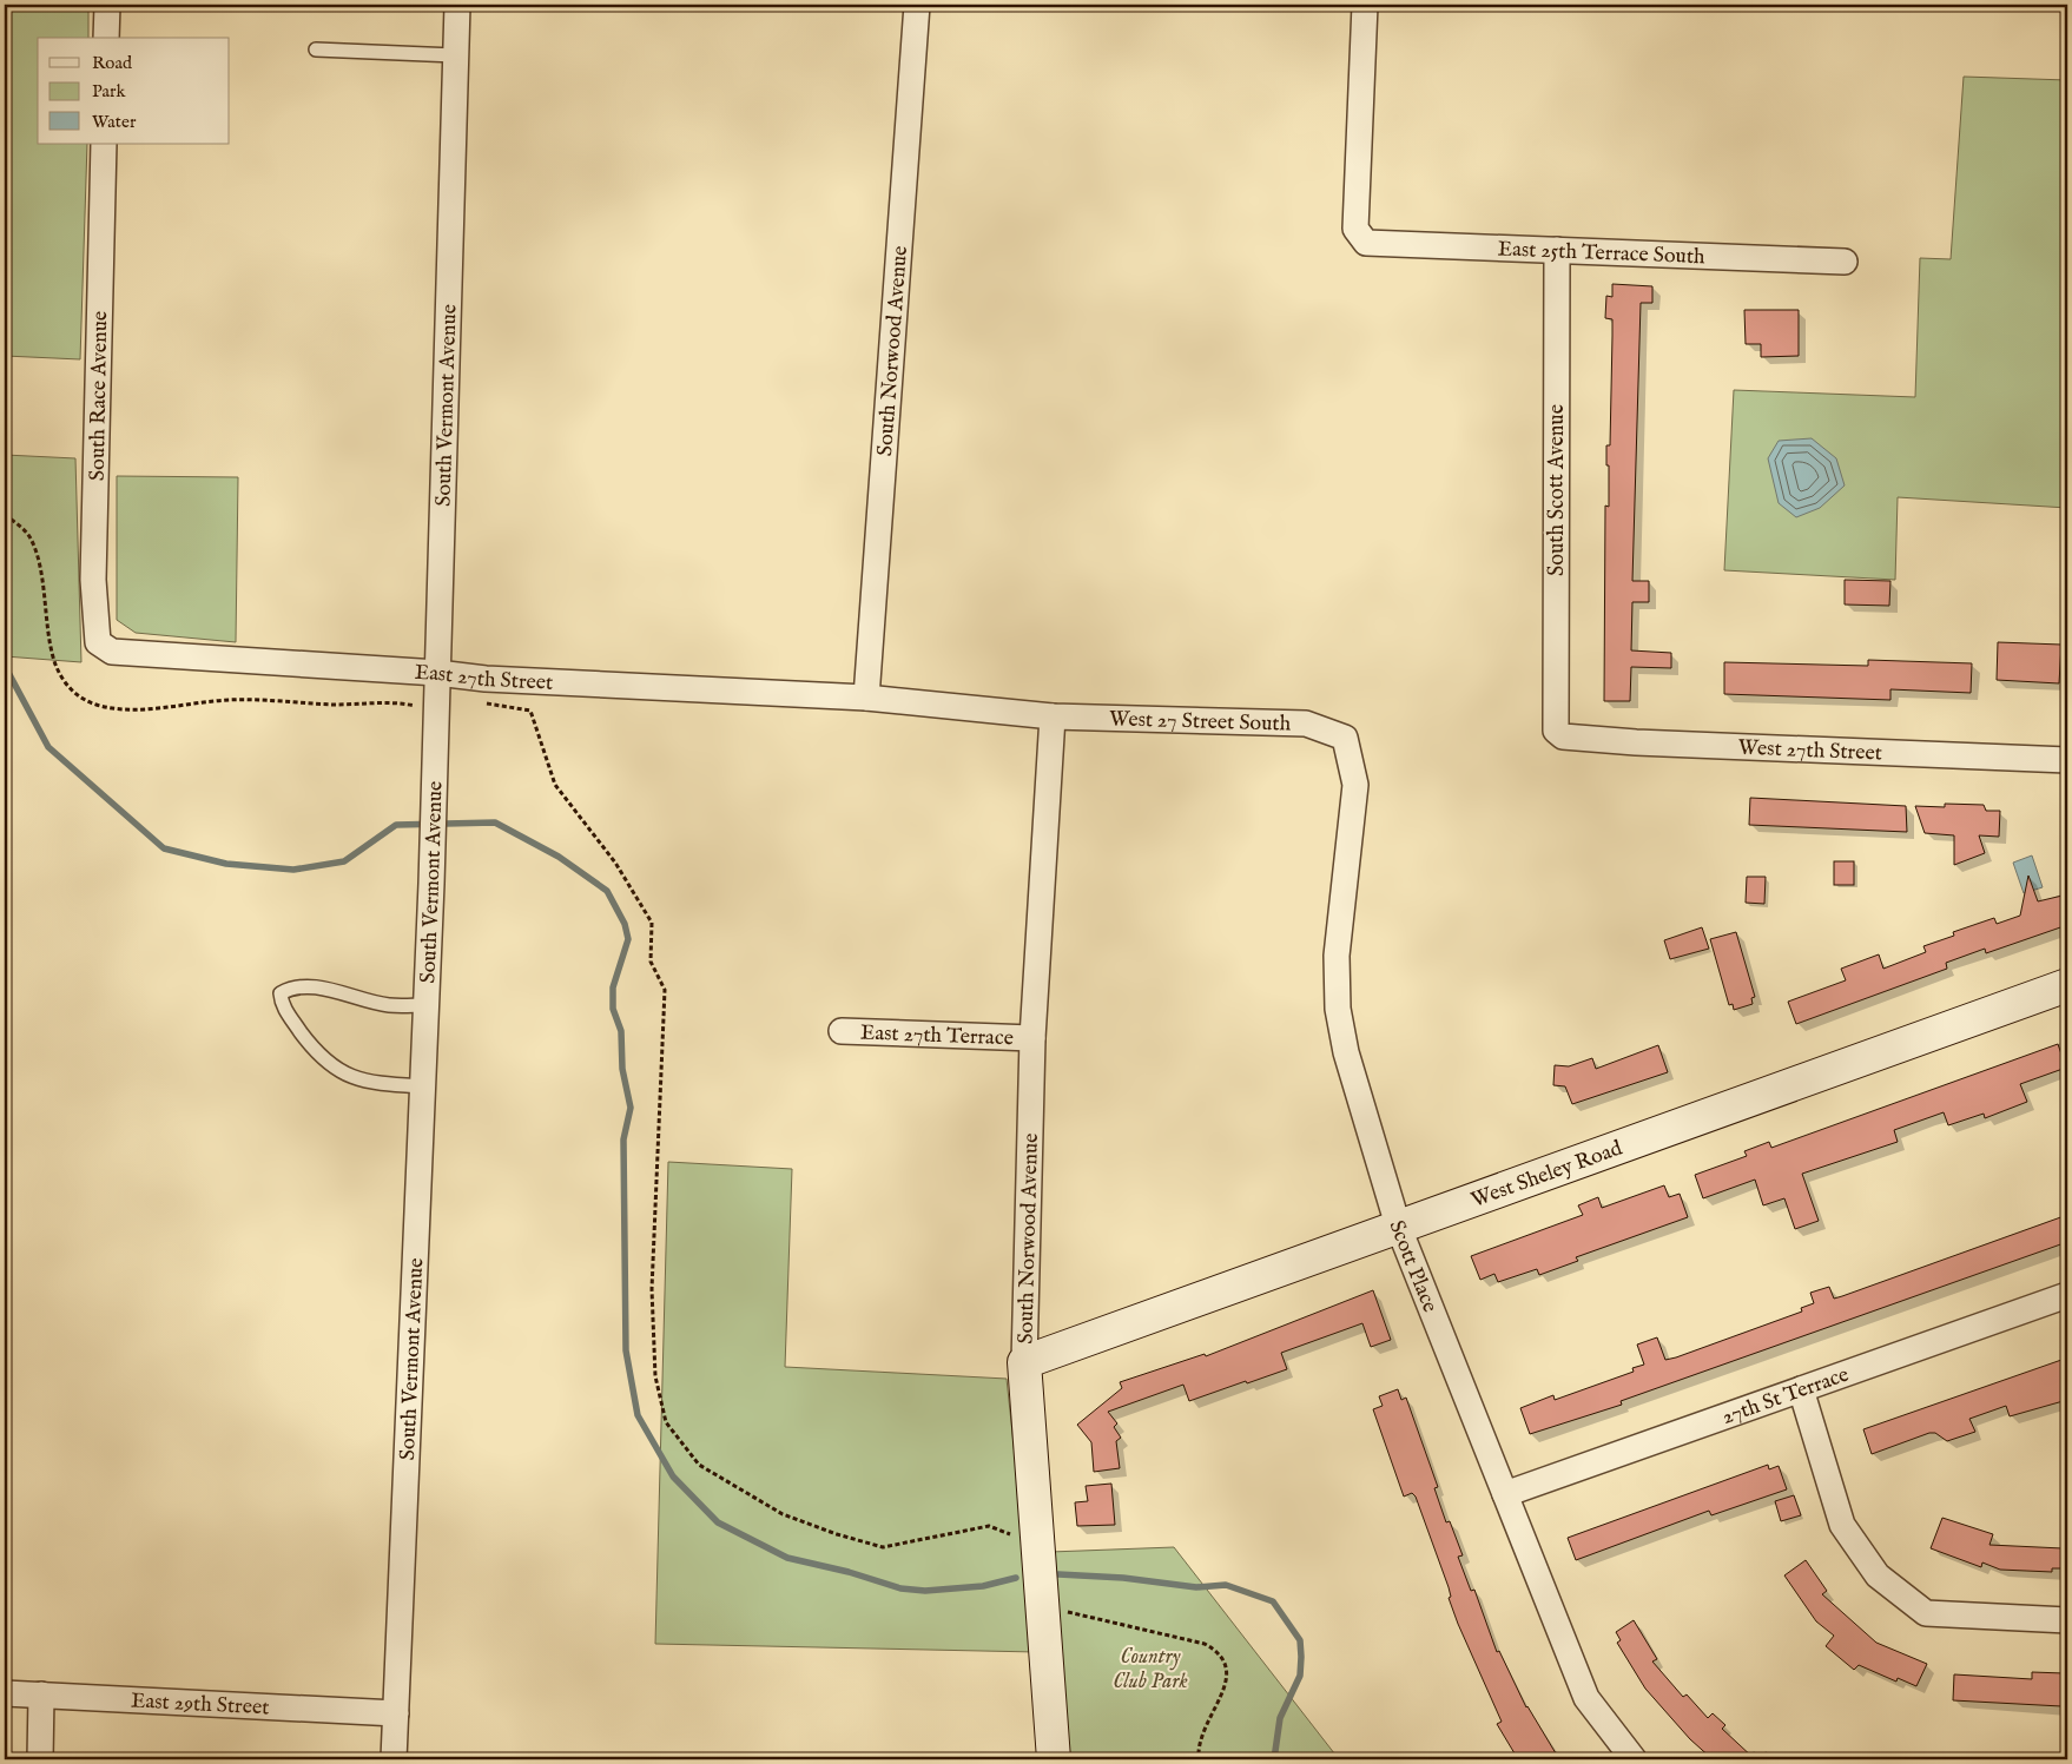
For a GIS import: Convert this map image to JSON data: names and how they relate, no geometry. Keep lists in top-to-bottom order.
{
  "streets": {
    "street": [
      "East 25th Terrace South",
      "South Norwood Avenue",
      "South Race Avenue",
      "South Vermont Avenue",
      "South Scott Avenue",
      "East 27th Street",
      "West 27 Street South",
      "West 27th Street",
      "East 27th Terrace",
      "West Sheley Road",
      "Scott Place",
      "27th St Terrace",
      "East 29th Street"
    ]
  },
  "crossings": [
    ["East 25th Terrace South", "South Scott Avenue"],
    ["South Norwood Avenue", "East 27th Street"],
    ["South Norwood Avenue", "West 27 Street South"],
    ["South Norwood Avenue", "East 27th Terrace"],
    ["South Norwood Avenue", "West Sheley Road"],
    ["South Race Avenue", "East 27th Street"],
    ["South Vermont Avenue", "East 27th Street"],
    ["South Vermont Avenue", "East 29th Street"],
    ["South Scott Avenue", "West 27th Street"],
    ["East 27th Street", "West 27 Street South"],
    ["West 27 Street South", "Scott Place"],
    ["West Sheley Road", "Scott Place"],
    ["Scott Place", "27th St Terrace"]
  ],
  "parks": ["Country Club Park"],
  "legend": ["Road", "Park", "Water"]
}
